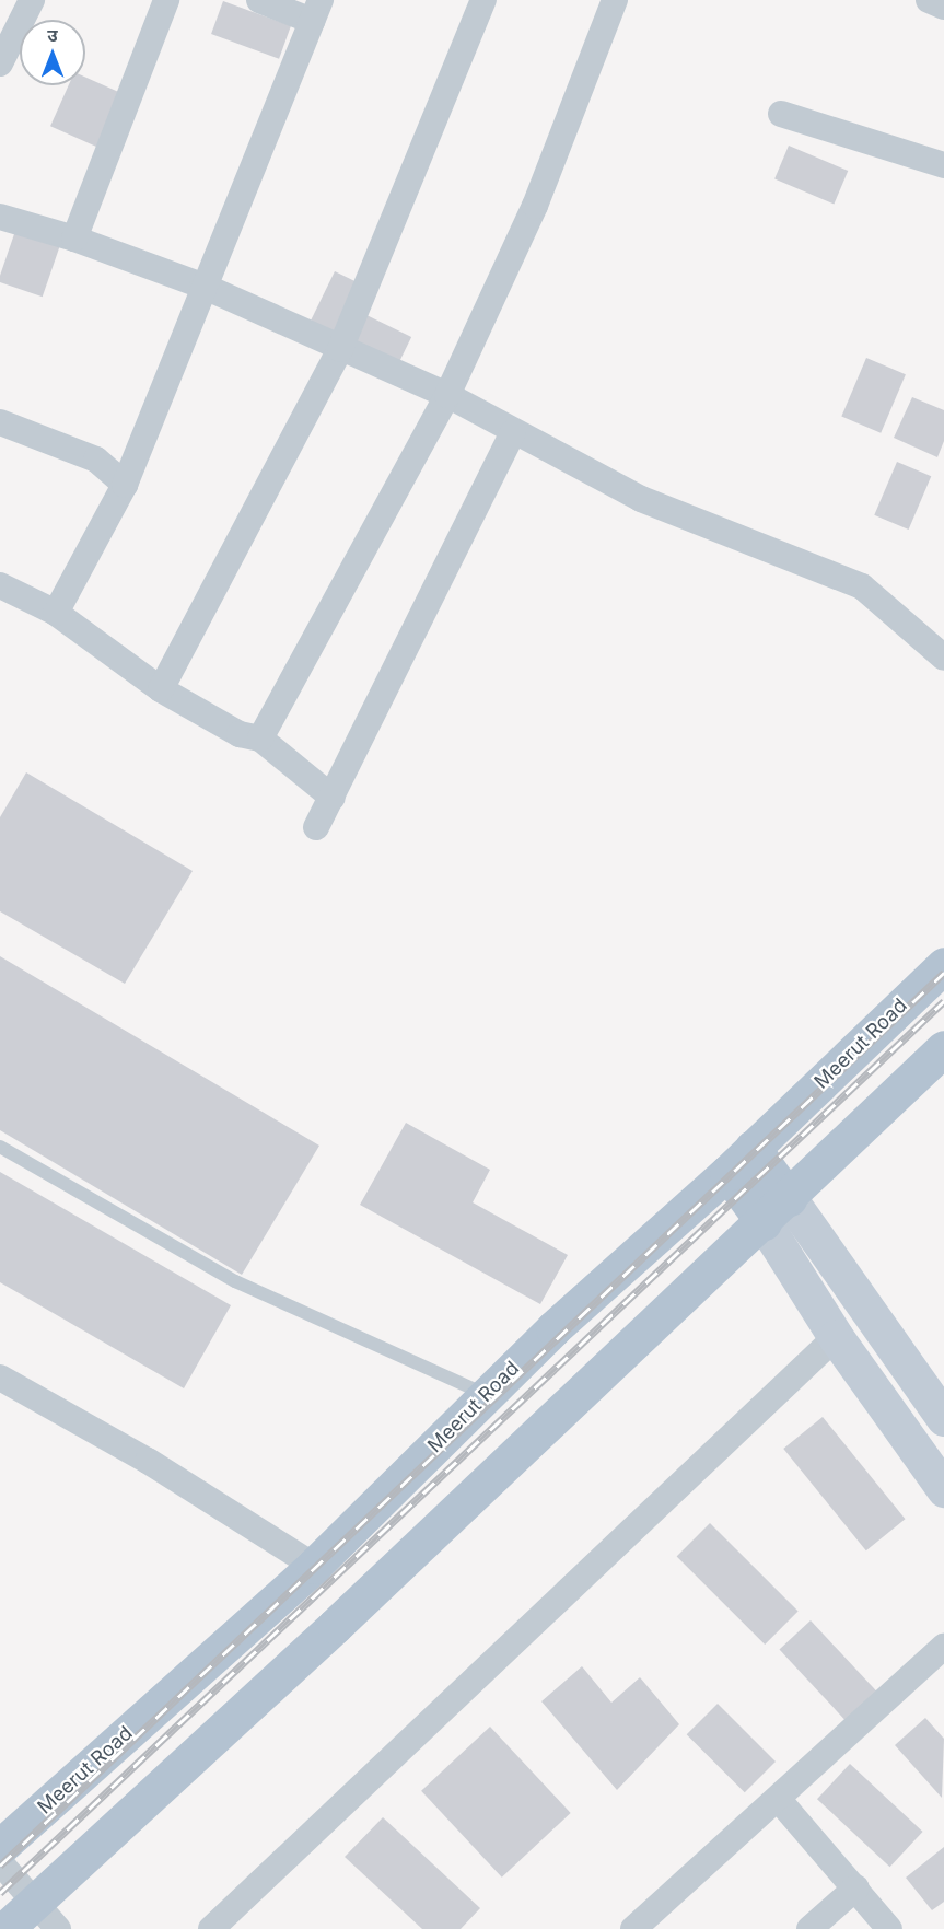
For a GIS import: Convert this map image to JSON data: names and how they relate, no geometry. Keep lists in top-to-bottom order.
{
  "streets": {
    "main road": ["Meerut Road"]
  },
  "north": "top"
}
